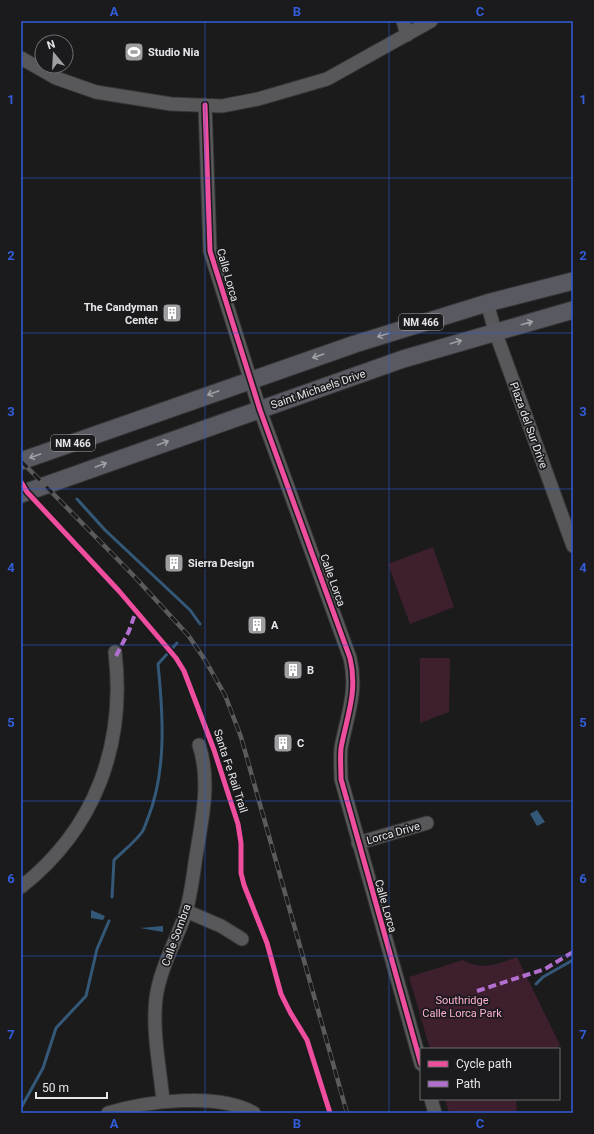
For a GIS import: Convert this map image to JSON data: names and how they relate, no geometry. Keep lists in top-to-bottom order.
{
  "streets": {
    "main road": ["NM 466", "Saint Michaels Drive"],
    "street": [
      "Calle Lorca",
      "Plaza del Sur Drive",
      "Lorca Drive",
      "Calle Sombra"
    ],
    "cycle path": ["Santa Fe Rail Trail"]
  },
  "crossings": [
    ["Calle Lorca", "NM 466"],
    ["Calle Lorca", "Saint Michaels Drive"],
    ["Calle Lorca", "Lorca Drive"],
    ["NM 466", "Plaza del Sur Drive"],
    ["Saint Michaels Drive", "Plaza del Sur Drive"]
  ],
  "parks": ["Southridge Calle Lorca Park"],
  "places": {
    "sports": ["Studio Nia"],
    "building": [
      "The Candyman Center",
      "Sierra Design",
      "A",
      "B",
      "C"
    ]
  },
  "legend": ["Cycle path", "Path"],
  "scale_bar": "50 m",
  "north": "top",
  "grid": {
    "columns": ["A", "B", "C"],
    "rows": [
      "1",
      "2",
      "3",
      "4",
      "5",
      "6",
      "7"
    ]
  }
}
